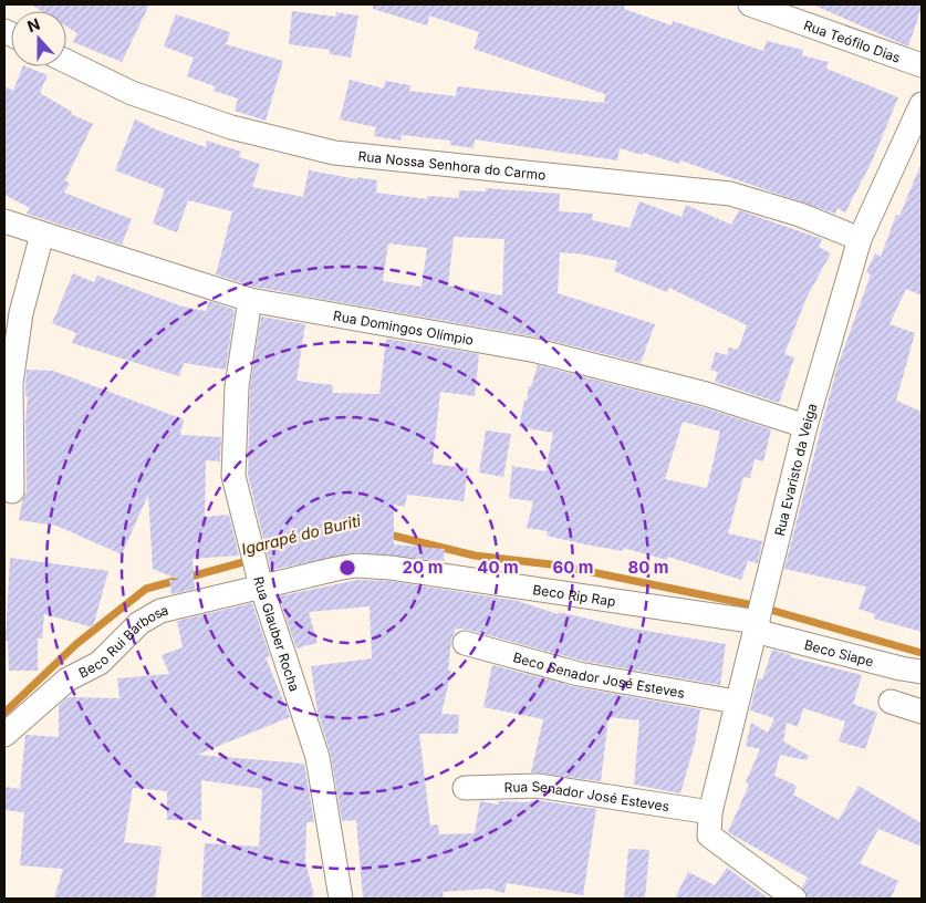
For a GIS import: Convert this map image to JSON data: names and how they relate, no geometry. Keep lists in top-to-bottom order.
{
  "streets": {
    "street": [
      "Rua Teófilo Dias",
      "Rua Nossa Senhora do Carmo",
      "Rua Domingos Olímpio",
      "Rua Evaristo da Veiga",
      "Beco Rip Rap",
      "Rua Glauber Rocha",
      "Beco Rui Barbosa",
      "Beco Siape",
      "Beco Senador José Esteves",
      "Rua Senador José Esteves"
    ]
  },
  "crossings": [
    ["Rua Nossa Senhora do Carmo", "Rua Evaristo da Veiga"],
    ["Rua Domingos Olímpio", "Rua Evaristo da Veiga"],
    ["Rua Domingos Olímpio", "Rua Glauber Rocha"],
    ["Rua Evaristo da Veiga", "Beco Rip Rap"],
    ["Rua Evaristo da Veiga", "Beco Siape"],
    ["Rua Evaristo da Veiga", "Beco Senador José Esteves"],
    ["Rua Evaristo da Veiga", "Rua Senador José Esteves"],
    ["Beco Rip Rap", "Rua Glauber Rocha"],
    ["Beco Rip Rap", "Beco Rui Barbosa"],
    ["Beco Rip Rap", "Beco Siape"],
    ["Rua Glauber Rocha", "Beco Rui Barbosa"]
  ],
  "water": ["Igarapé do Buriti"],
  "north": "top",
  "rings": [
    "20 m",
    "40 m",
    "60 m",
    "80 m"
  ]
}
